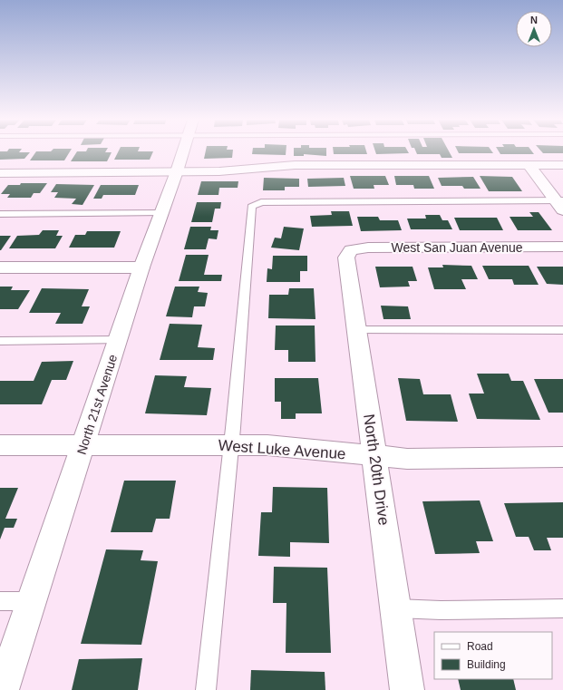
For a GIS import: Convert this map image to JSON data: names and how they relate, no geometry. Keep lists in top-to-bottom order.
{
  "streets": {
    "street": [
      "West San Juan Avenue",
      "North 21st Avenue",
      "West Luke Avenue",
      "North 20th Drive"
    ]
  },
  "crossings": [
    ["West San Juan Avenue", "North 20th Drive"],
    ["North 21st Avenue", "West Luke Avenue"],
    ["West Luke Avenue", "North 20th Drive"]
  ],
  "legend": ["Road", "Building"],
  "north": "top"
}
